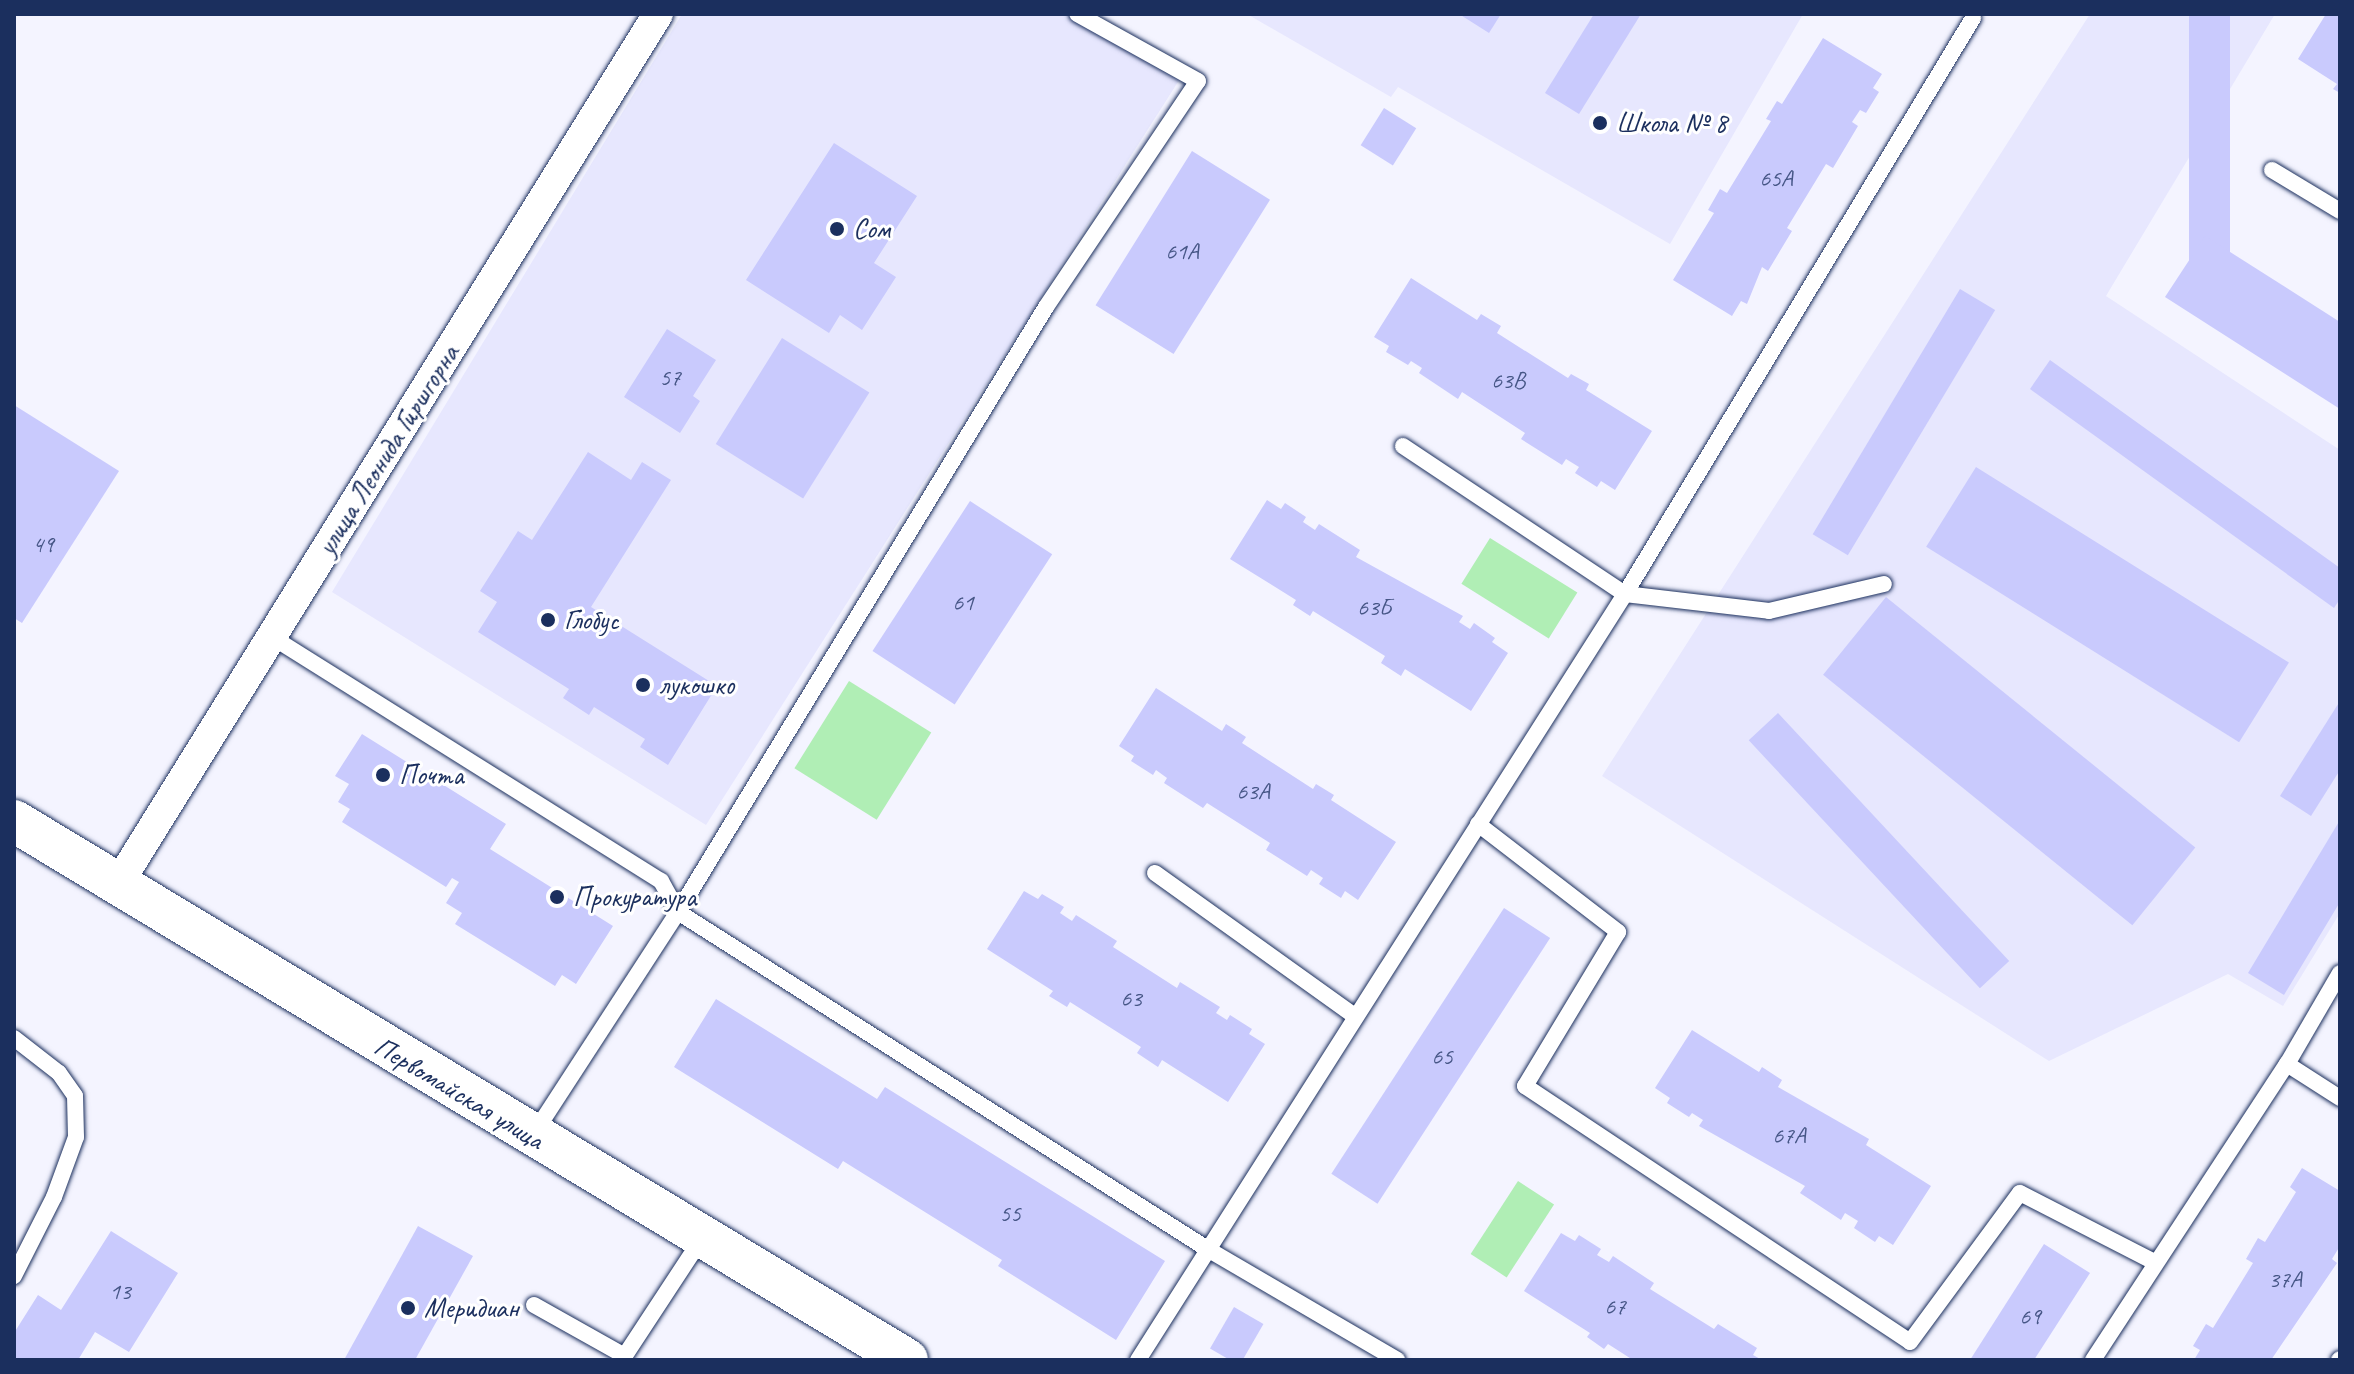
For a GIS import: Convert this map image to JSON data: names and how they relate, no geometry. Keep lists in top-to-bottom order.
{
  "streets": {
    "main road": ["Первомайская улица"],
    "street": ["улица Леонида Гиршгорна"]
  },
  "crossings": [
    ["улица Леонида Гиршгорна", "Первомайская улица"]
  ],
  "places": [
    "Школа № 8",
    "Сом",
    "Глобус",
    "лукошко",
    "Почта",
    "Прокуратура",
    "Меридиан"
  ],
  "house_numbers": [
    "65А",
    "61А",
    "57",
    "63В",
    "49",
    "61",
    "63Б",
    "63А",
    "63",
    "65",
    "67А",
    "55",
    "37А",
    "13",
    "67",
    "69"
  ]
}
